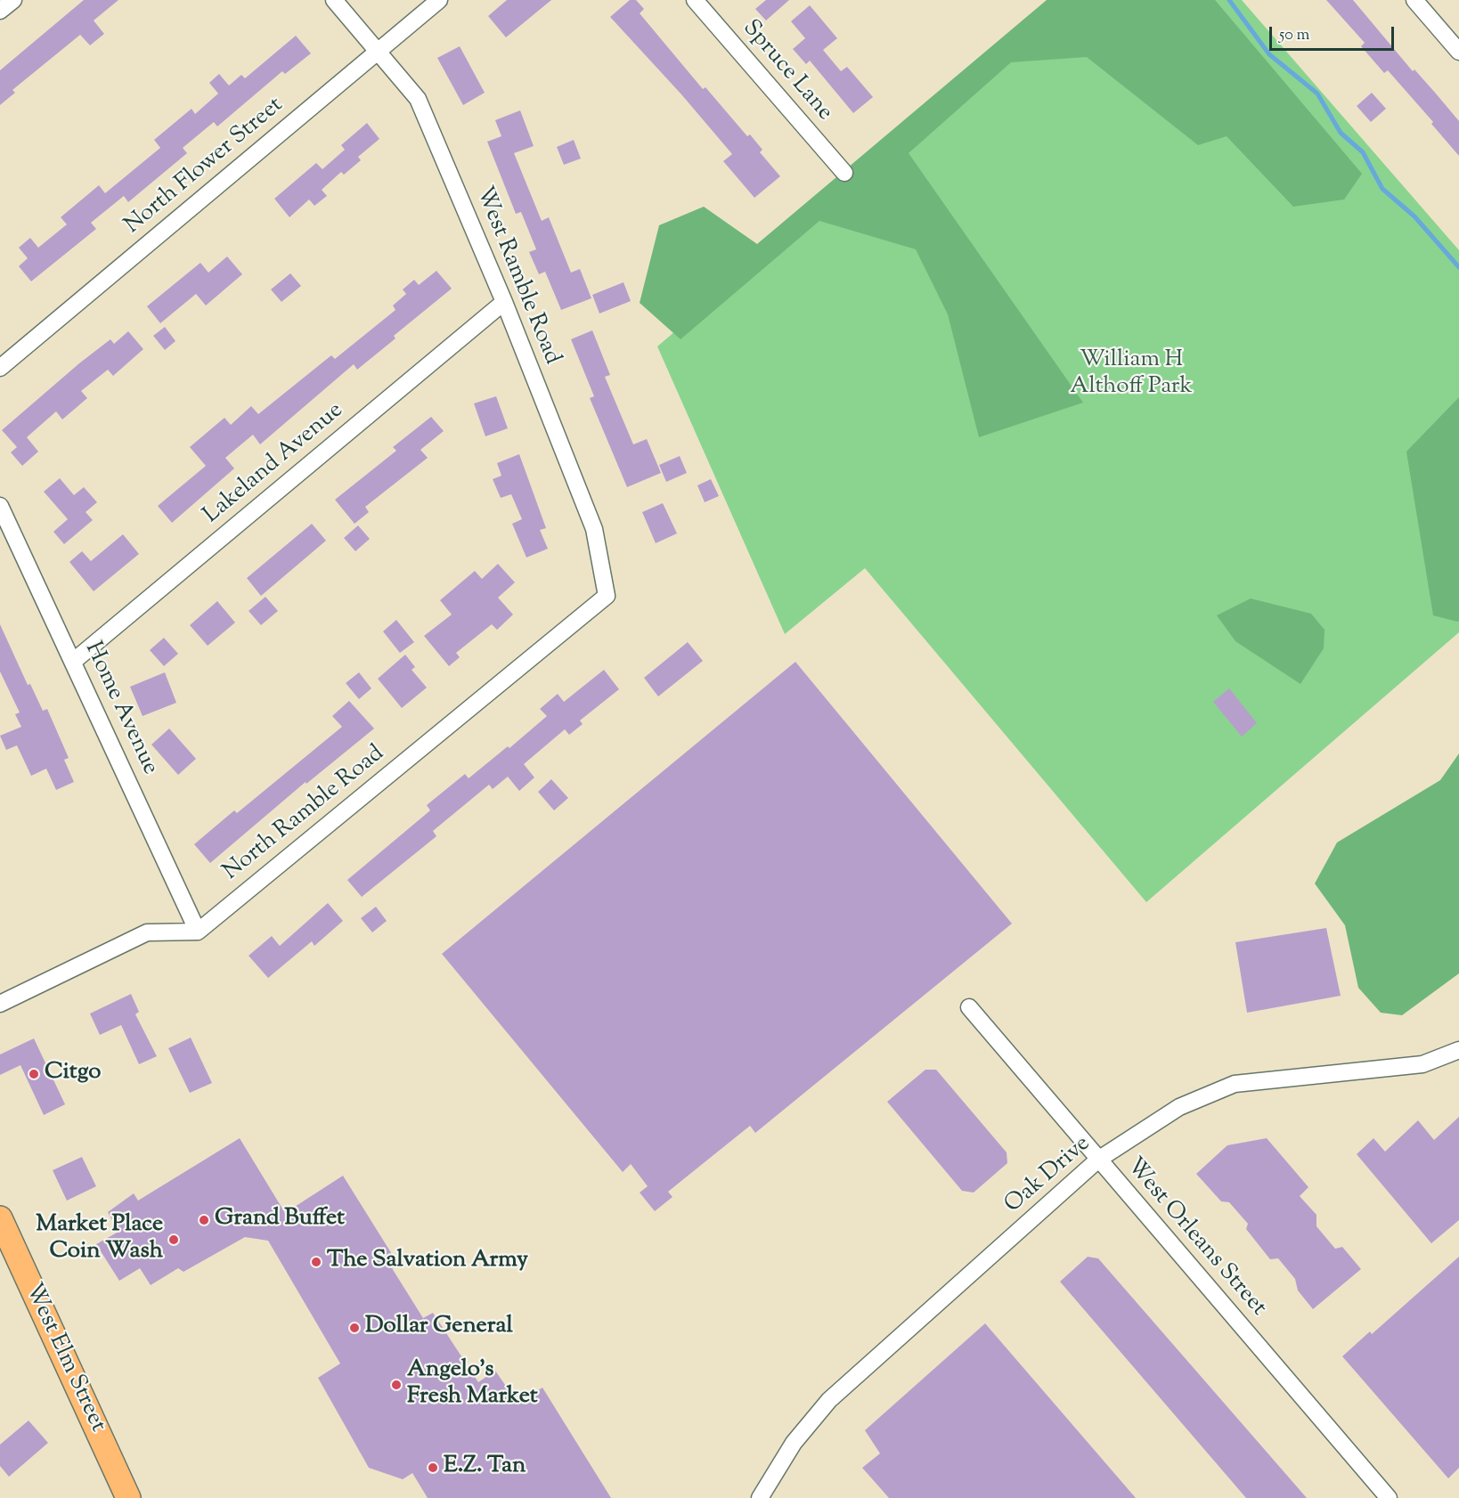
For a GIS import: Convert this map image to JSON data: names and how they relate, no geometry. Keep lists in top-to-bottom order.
{
  "streets": {
    "main road": ["West Elm Street"],
    "street": [
      "Spruce Lane",
      "North Flower Street",
      "West Ramble Road",
      "Lakeland Avenue",
      "Home Avenue",
      "North Ramble Road",
      "Oak Drive",
      "West Orleans Street"
    ]
  },
  "crossings": [
    ["North Flower Street", "West Ramble Road"],
    ["West Ramble Road", "Lakeland Avenue"],
    ["West Ramble Road", "North Ramble Road"],
    ["Lakeland Avenue", "Home Avenue"],
    ["Home Avenue", "North Ramble Road"],
    ["Oak Drive", "West Orleans Street"]
  ],
  "parks": ["William H Althoff Park"],
  "places": [
    "Citgo",
    "Grand Buffet",
    "Market Place Coin Wash",
    "The Salvation Army",
    "Dollar General",
    "Angelo's Fresh Market",
    "E.Z. Tan"
  ],
  "scale_bar": "50 m"
}
